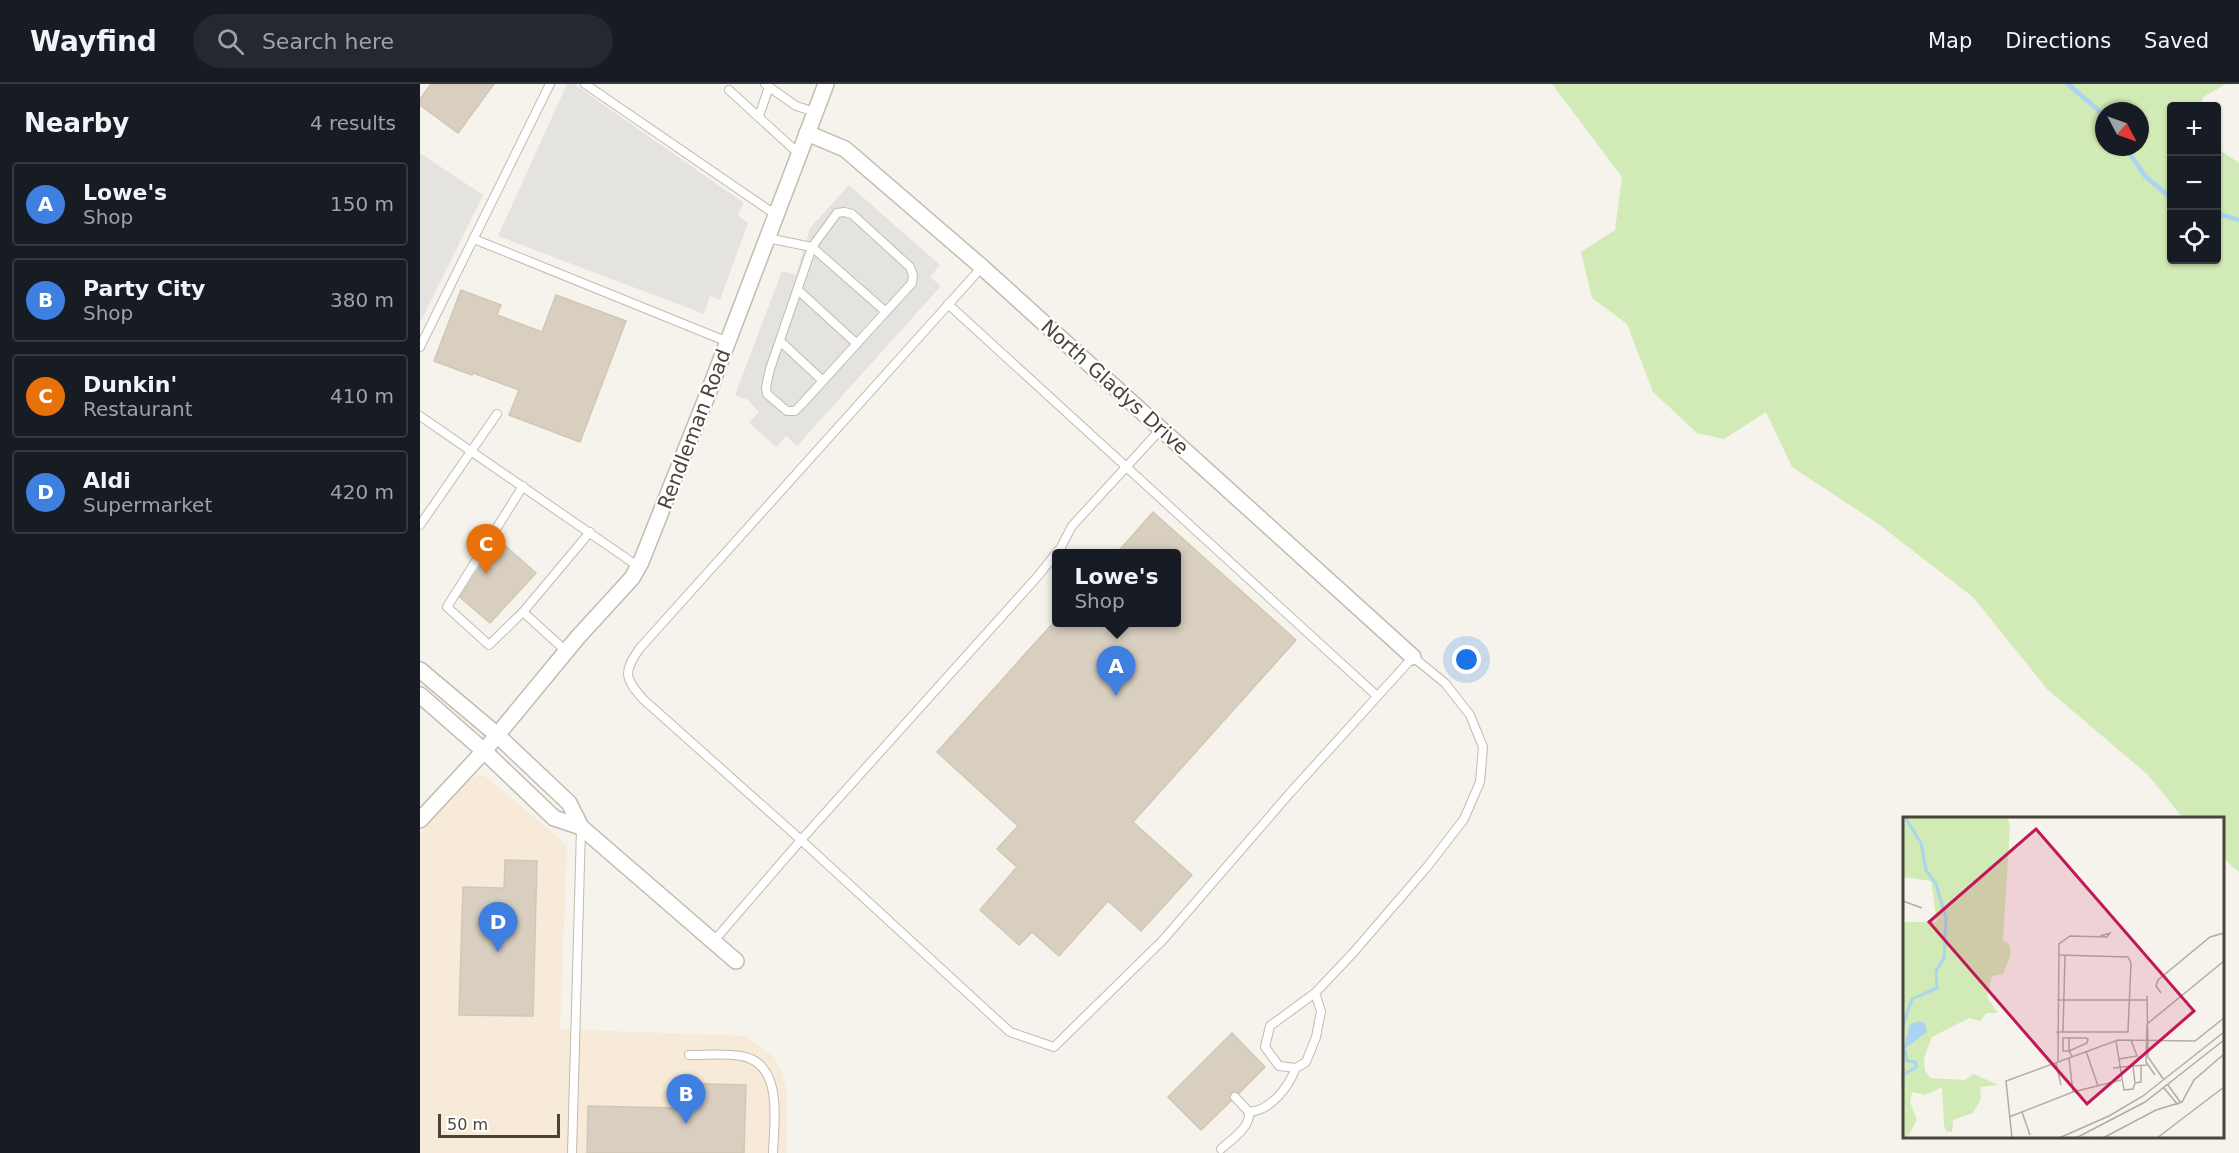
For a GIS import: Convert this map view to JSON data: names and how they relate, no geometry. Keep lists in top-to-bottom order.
{
  "streets": {
    "street": ["North Gladys Drive", "Rendleman Road"]
  },
  "crossings": [
    ["North Gladys Drive", "Rendleman Road"]
  ],
  "scale_bar": "50 m",
  "north": "bottom right",
  "page": {
    "header": "Wayfind",
    "search": "Search here",
    "nav": ["Map", "Directions", "Saved"],
    "heading": ["Nearby", "4 results"],
    "map_buttons": ["+", "−"],
    "list": [
      {
        "mark": "A",
        "name": "Lowe's",
        "note": "Shop",
        "value": "150 m"
      },
      {
        "mark": "B",
        "name": "Party City",
        "note": "Shop",
        "value": "380 m"
      },
      {
        "mark": "C",
        "name": "Dunkin'",
        "note": "Restaurant",
        "value": "410 m"
      },
      {
        "mark": "D",
        "name": "Aldi",
        "note": "Supermarket",
        "value": "420 m"
      }
    ],
    "pins": [
      "C",
      "A",
      "D",
      "B"
    ],
    "popup": ["Lowe's", "Shop"],
    "scale": "50 m"
  }
}
